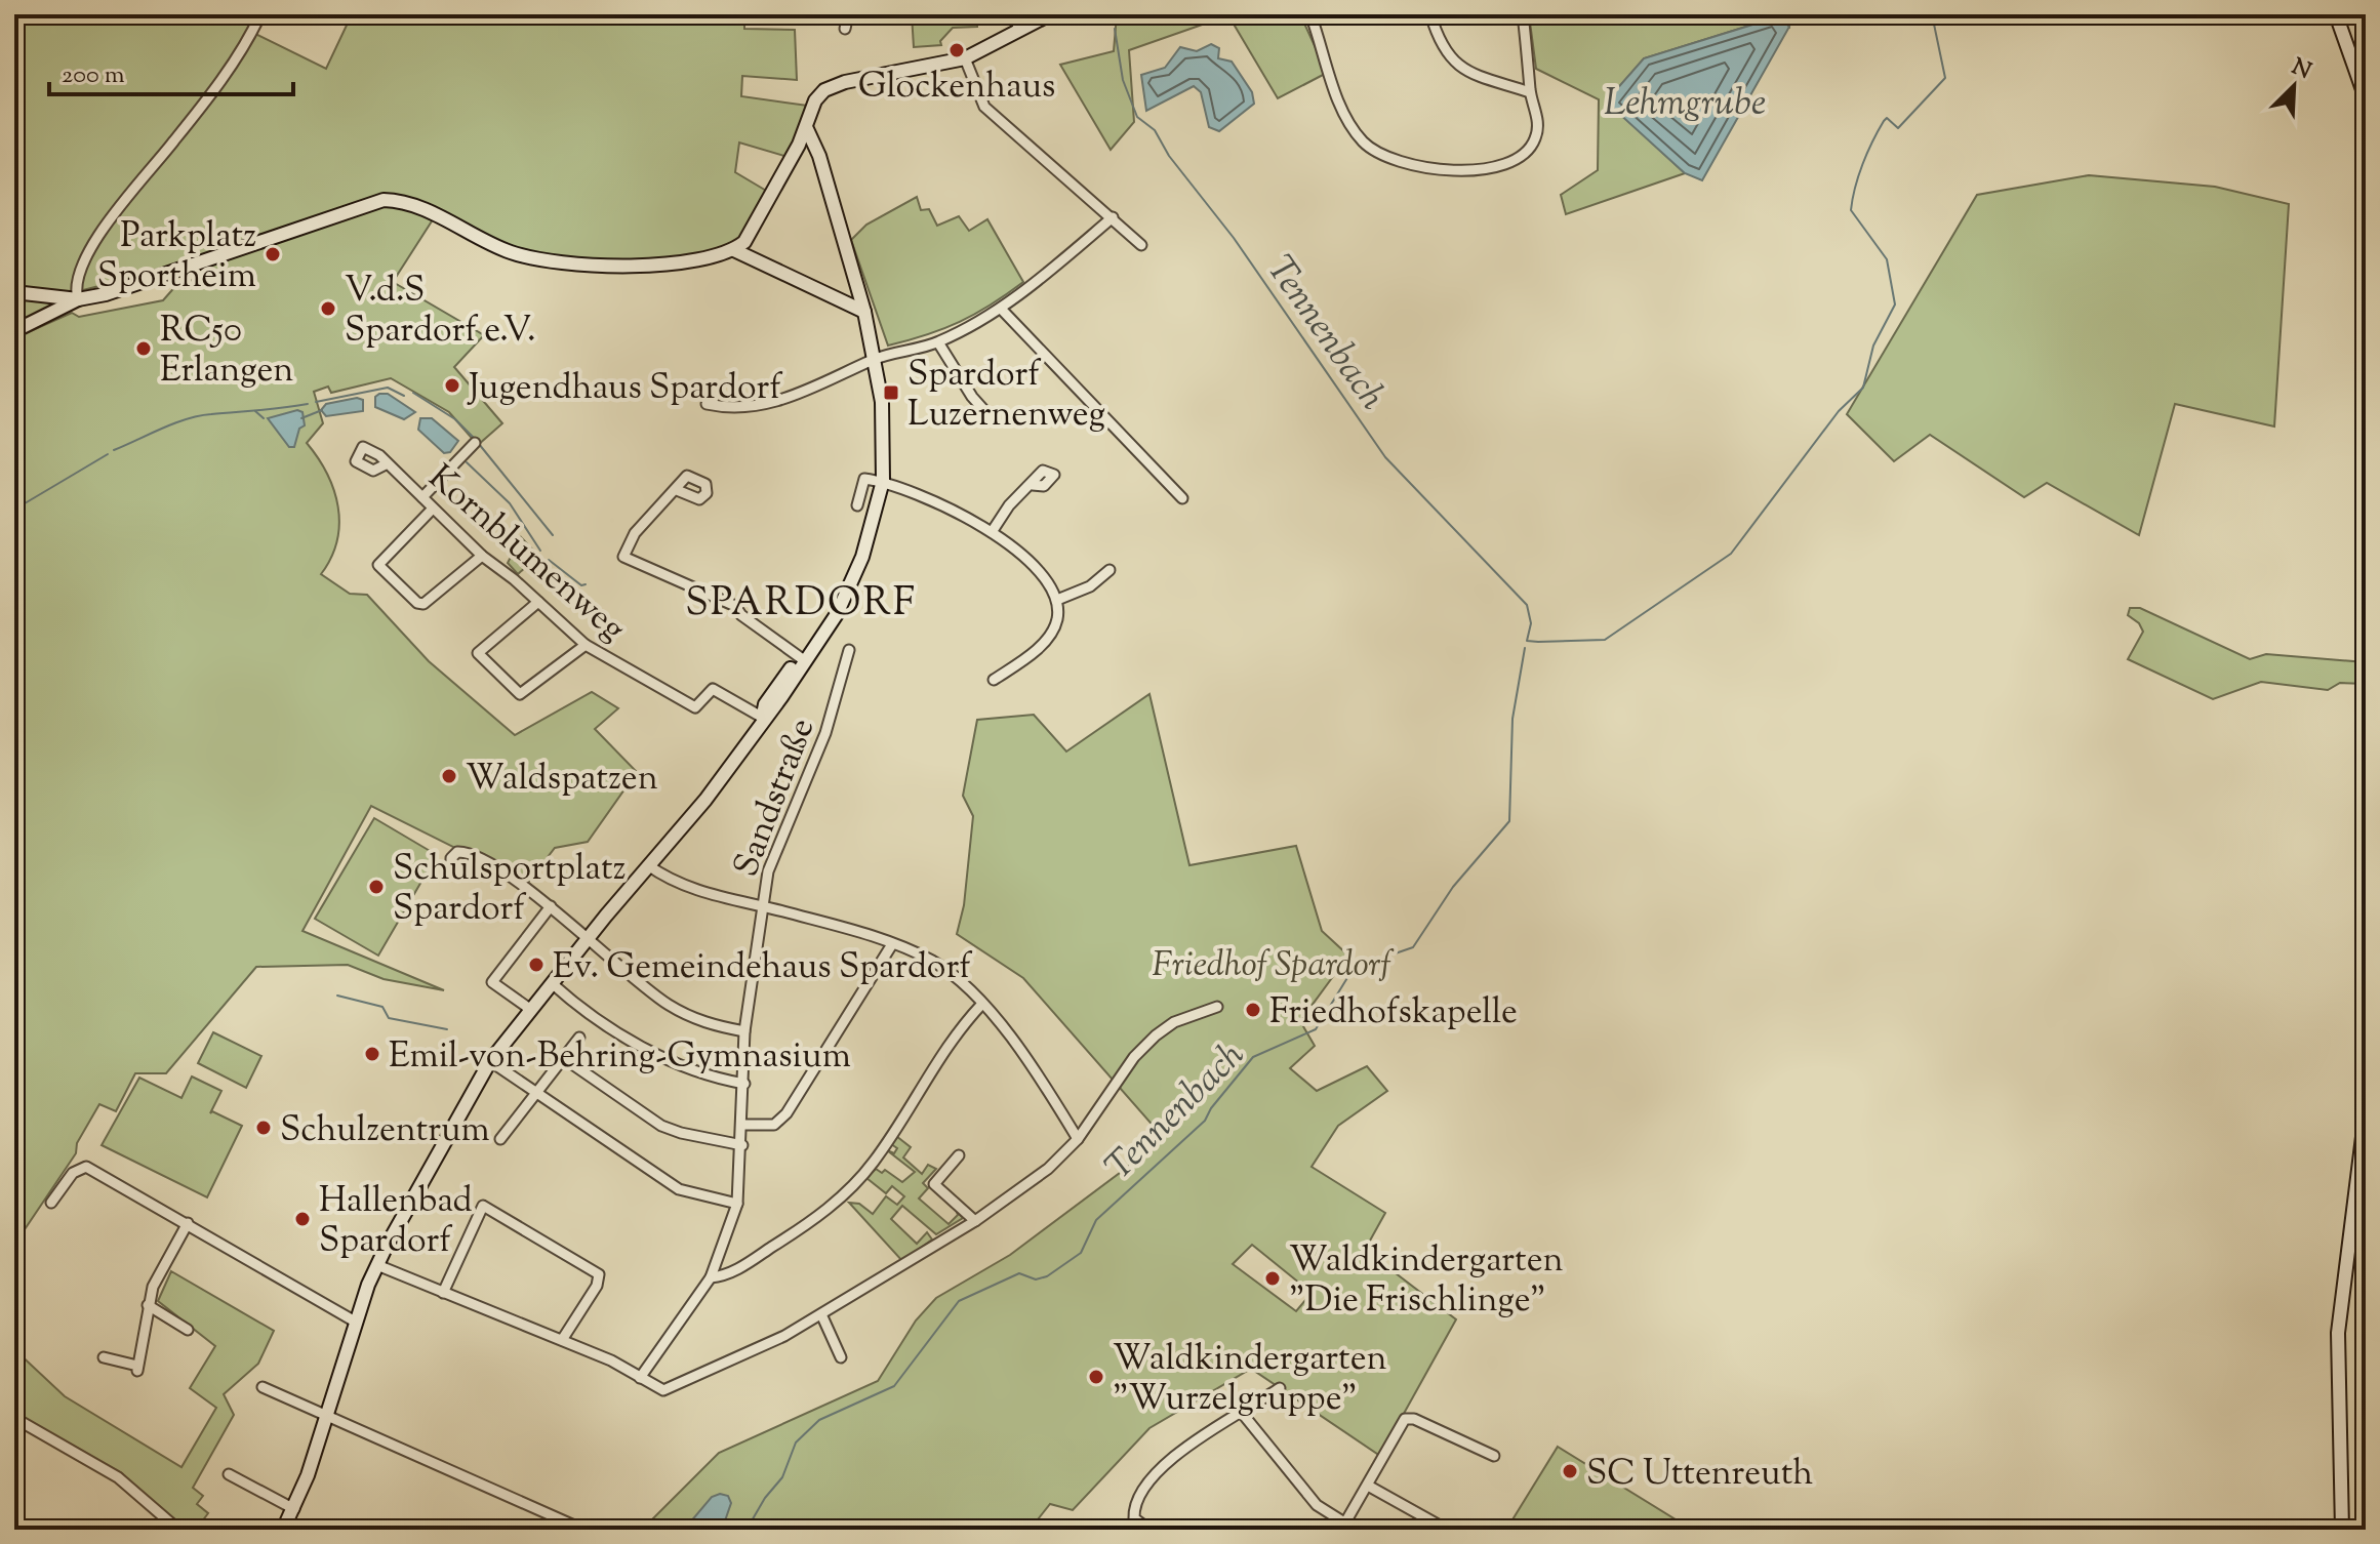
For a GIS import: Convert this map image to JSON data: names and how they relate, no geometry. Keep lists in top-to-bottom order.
{
  "streets": {
    "street": ["Kornblumenweg", "Sandstraße"]
  },
  "districts": ["SPARDORF"],
  "water": ["Lehmgrube", "Tennenbach"],
  "parks": ["Friedhof Spardorf"],
  "places": {
    "other": [
      "Glockenhaus",
      "Parkplatz Sportheim",
      "V.d.S Spardorf e.V.",
      "RC50 Erlangen",
      "Jugendhaus Spardorf",
      "Waldspatzen",
      "Schulsportplatz Spardorf",
      "Ev. Gemeindehaus Spardorf",
      "Friedhofskapelle",
      "Emil-von-Behring-Gymnasium",
      "Schulzentrum",
      "Hallenbad Spardorf",
      "Waldkindergarten \"Die Frischlinge\"",
      "Waldkindergarten \"Wurzelgruppe\"",
      "SC Uttenreuth"
    ],
    "transit": ["Spardorf Luzernenweg"]
  },
  "scale_bar": "200 m",
  "north": "top right"
}
